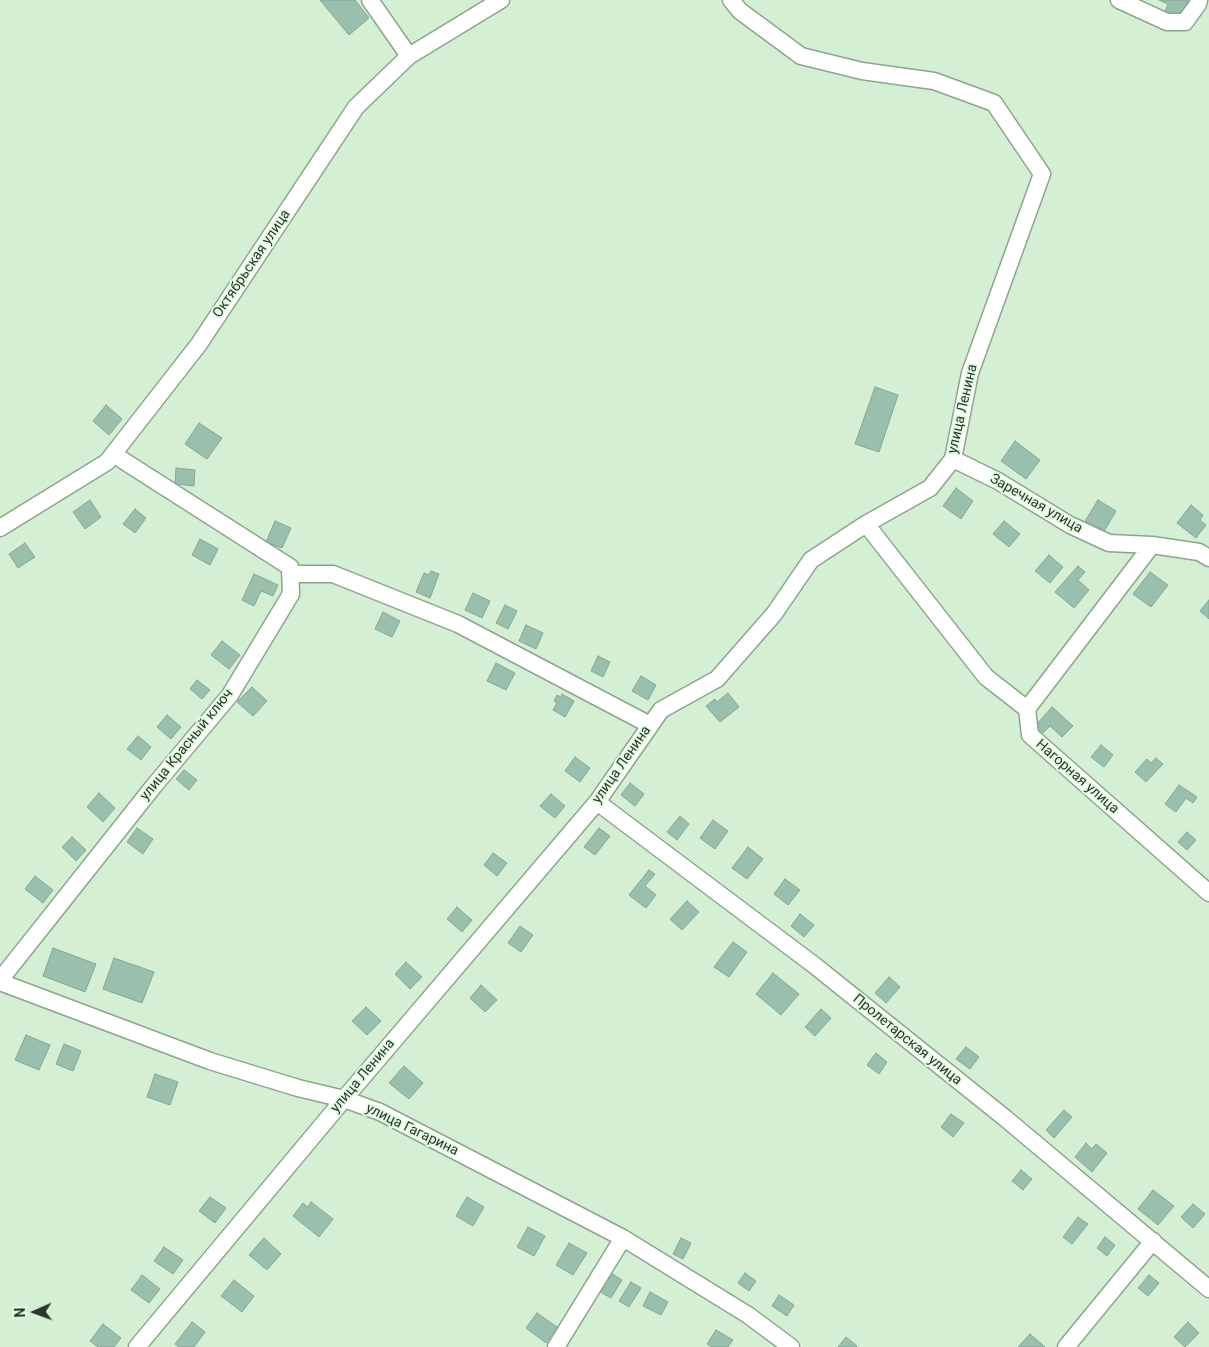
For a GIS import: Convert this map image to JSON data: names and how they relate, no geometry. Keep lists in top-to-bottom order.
{
  "streets": {
    "street": [
      "Октябрьская улица",
      "улица Ленина",
      "Заречная улица",
      "улица Красный ключ",
      "Нагорная улица",
      "Пролетарская улица",
      "улица Гагарина"
    ]
  },
  "crossings": [
    ["улица Ленина", "Заречная улица"],
    ["улица Ленина", "Пролетарская улица"],
    ["улица Ленина", "улица Гагарина"],
    ["улица Красный ключ", "улица Гагарина"]
  ],
  "north": "left"
}
